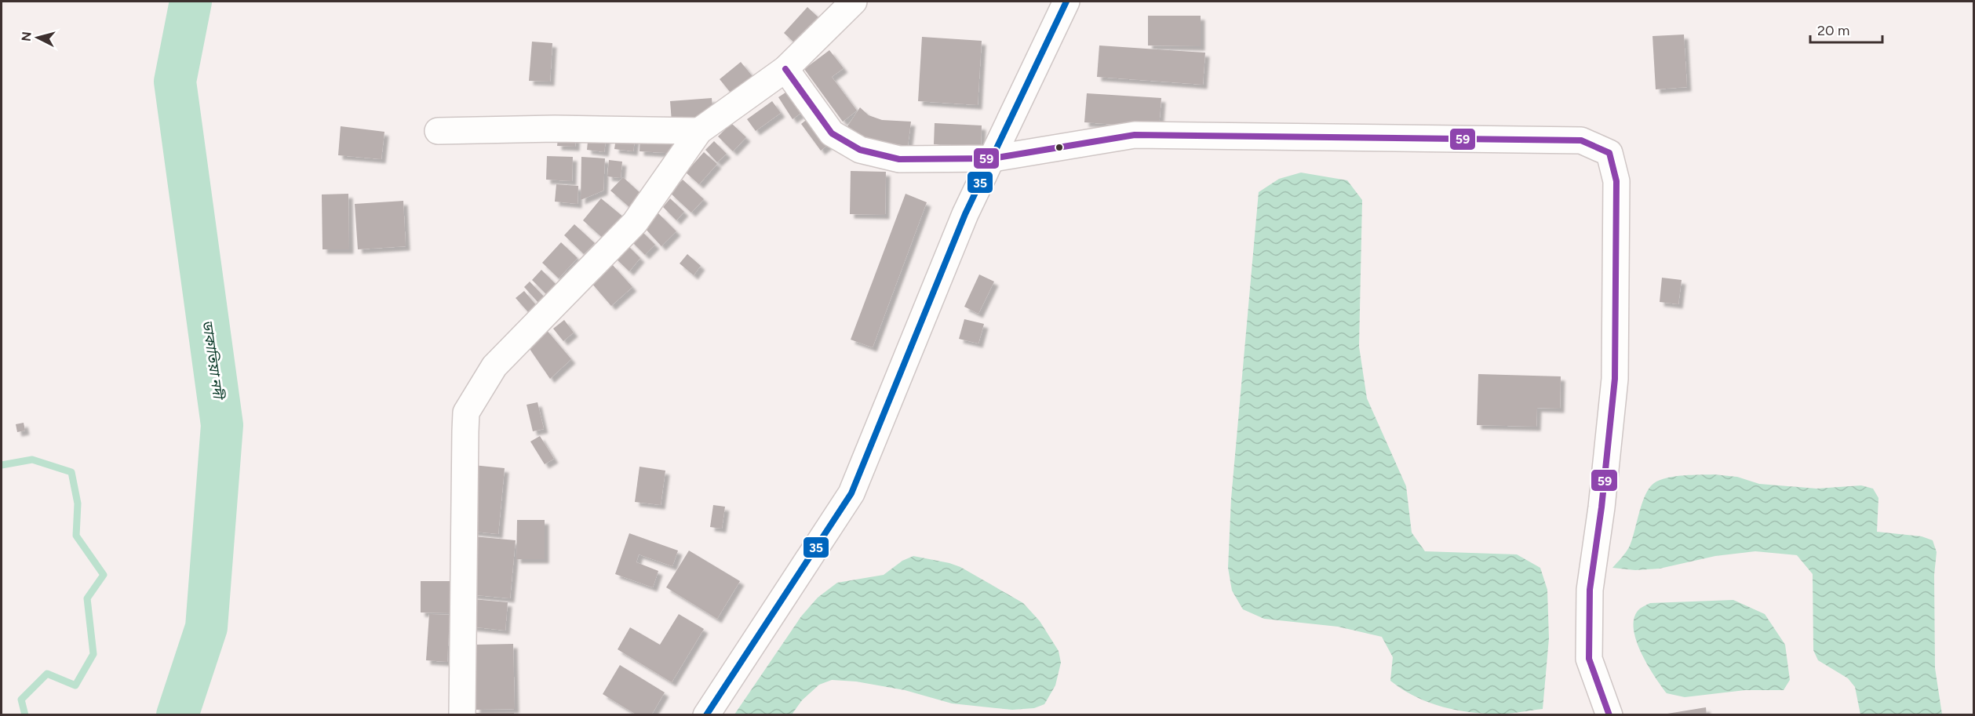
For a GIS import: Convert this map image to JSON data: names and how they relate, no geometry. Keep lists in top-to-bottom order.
{
  "water": ["ডাকাতিয়া নদী"],
  "lines": ["transit line 35", "transit line 59"],
  "scale_bar": "20 m",
  "north": "left"
}
